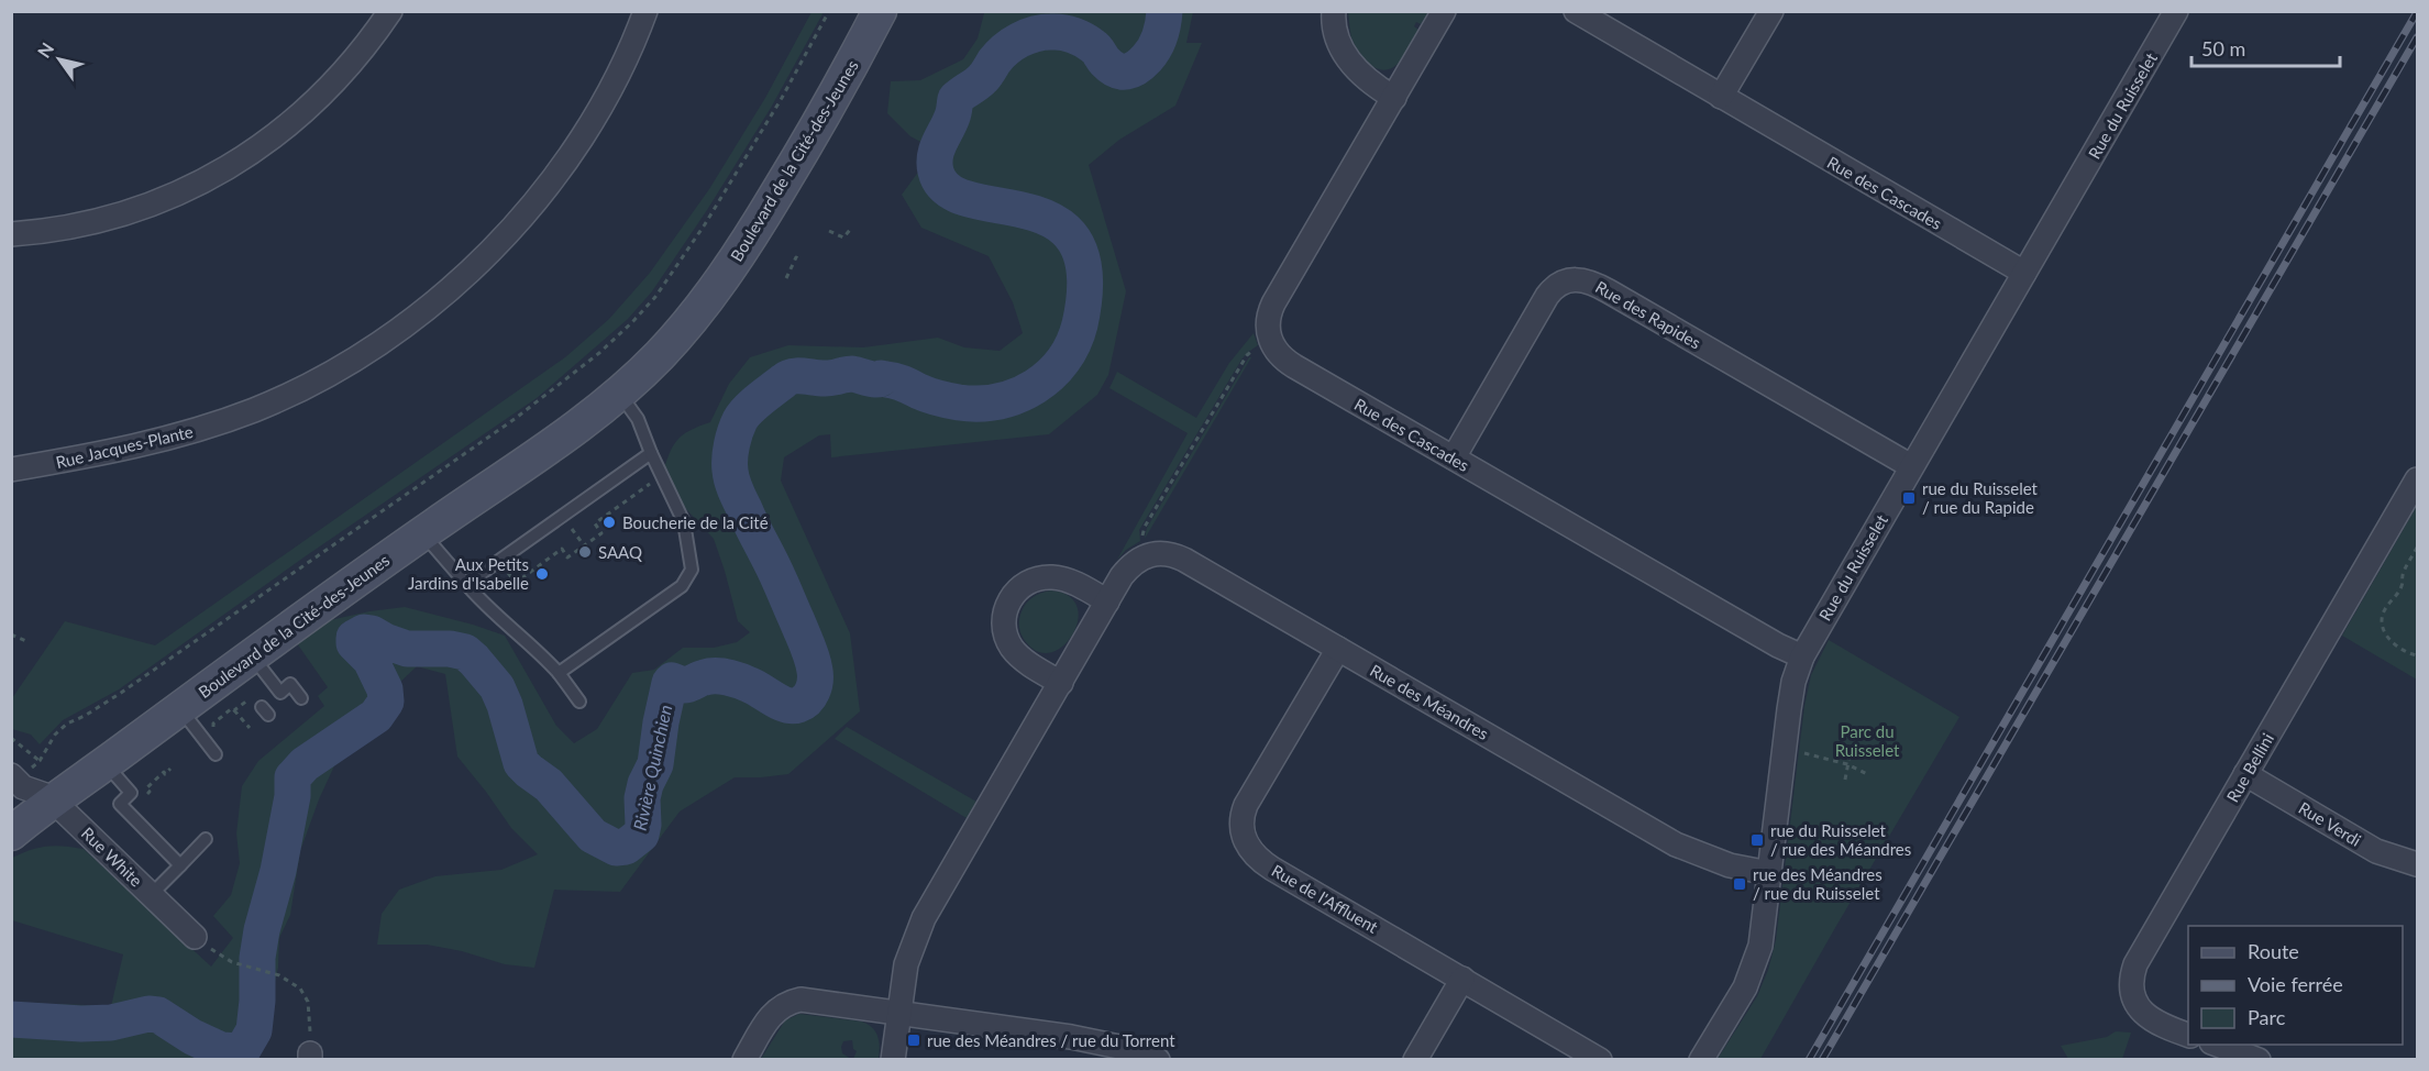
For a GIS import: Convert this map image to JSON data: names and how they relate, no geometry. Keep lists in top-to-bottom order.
{
  "streets": {
    "main road": ["Boulevard de la Cité-des-Jeunes"],
    "street": [
      "Rue du Ruisselet",
      "Rue des Cascades",
      "Rue des Rapides",
      "Rue Jacques-Plante",
      "Rue des Méandres",
      "Rue Bellini",
      "Rue Verdi",
      "Rue White",
      "Rue de l'Affluent"
    ]
  },
  "crossings": [
    ["Rue du Ruisselet", "Rue des Cascades"],
    ["Rue du Ruisselet", "Rue des Rapides"],
    ["Rue du Ruisselet", "Rue des Méandres"],
    ["Boulevard de la Cité-des-Jeunes", "Rue White"],
    ["Rue des Cascades", "Rue des Rapides"],
    ["Rue des Méandres", "Rue de l'Affluent"],
    ["Rue Bellini", "Rue Verdi"]
  ],
  "water": ["Rivière Quinchien"],
  "parks": ["Parc du Ruisselet"],
  "places": {
    "transit": [
      "rue du Ruisselet / rue du Rapide",
      "rue du Ruisselet / rue des Méandres",
      "rue des Méandres / rue du Ruisselet",
      "rue des Méandres / rue du Torrent"
    ],
    "other": ["Boucherie de la Cité", "SAAQ", "Aux Petits Jardins d'Isabelle"]
  },
  "legend": ["Route", "Voie ferrée", "Parc"],
  "scale_bar": "50 m",
  "north": "top left"
}
